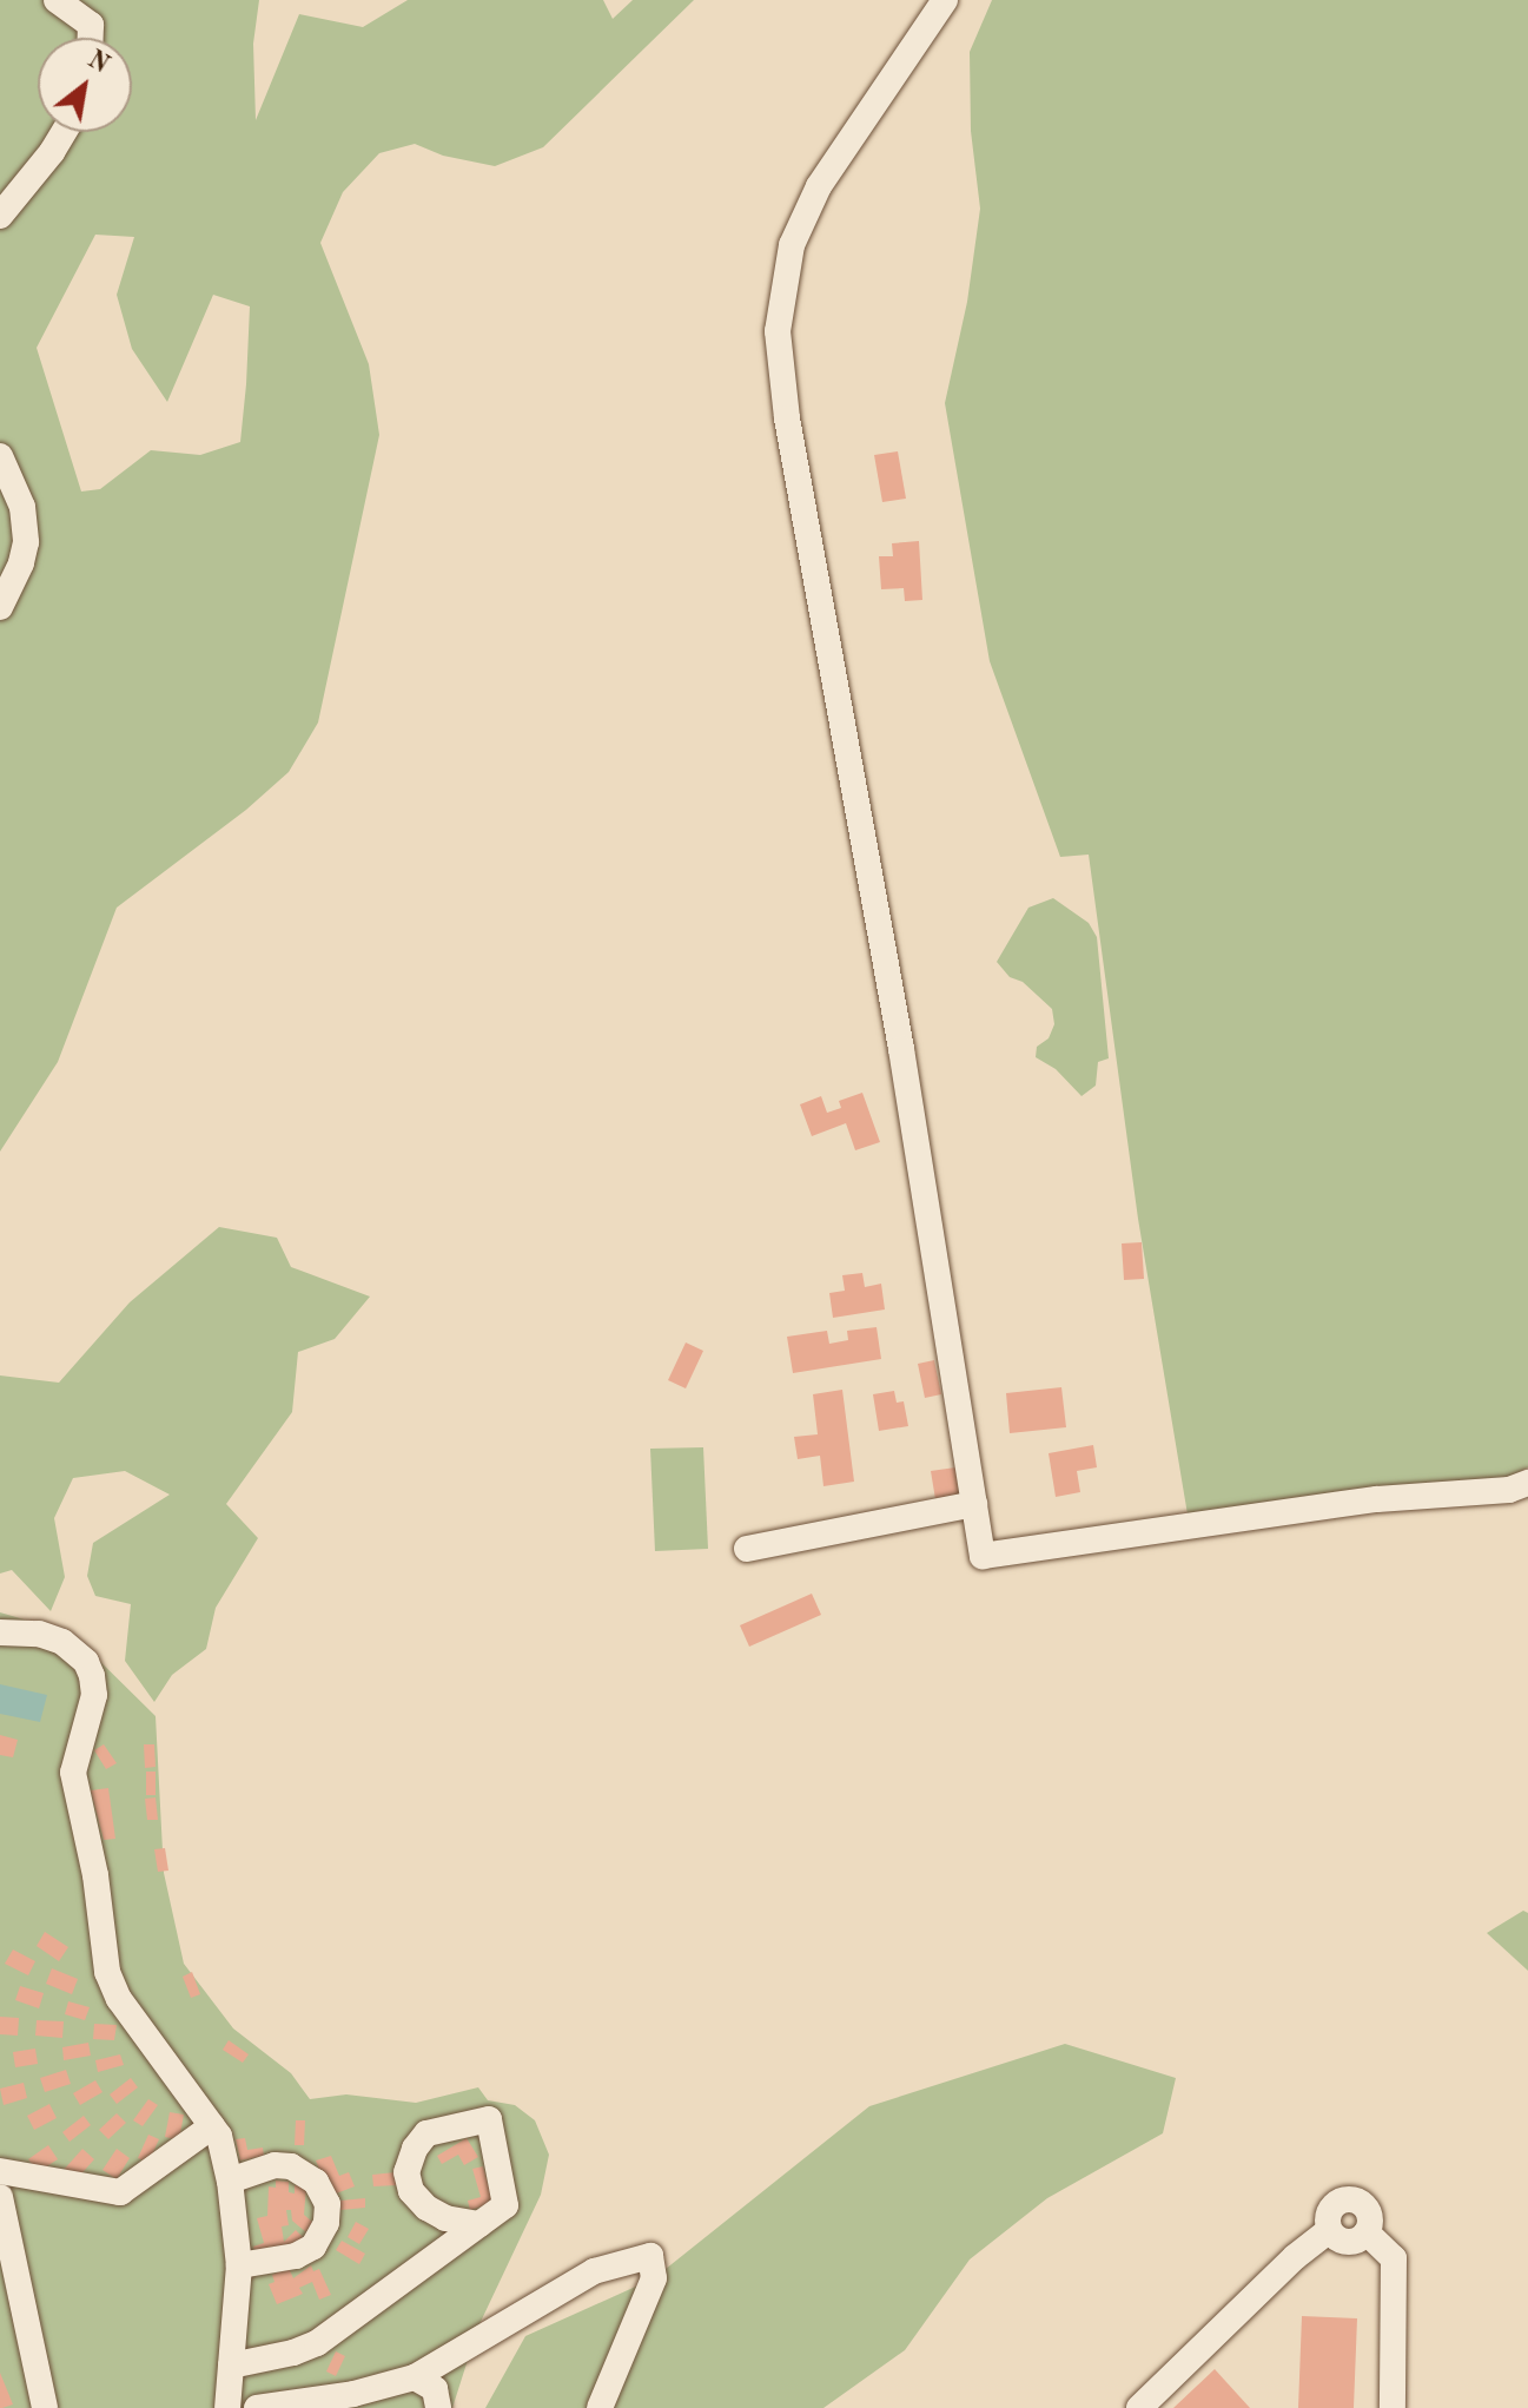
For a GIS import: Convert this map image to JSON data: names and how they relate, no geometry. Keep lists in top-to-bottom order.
{
  "north": "top right"
}
